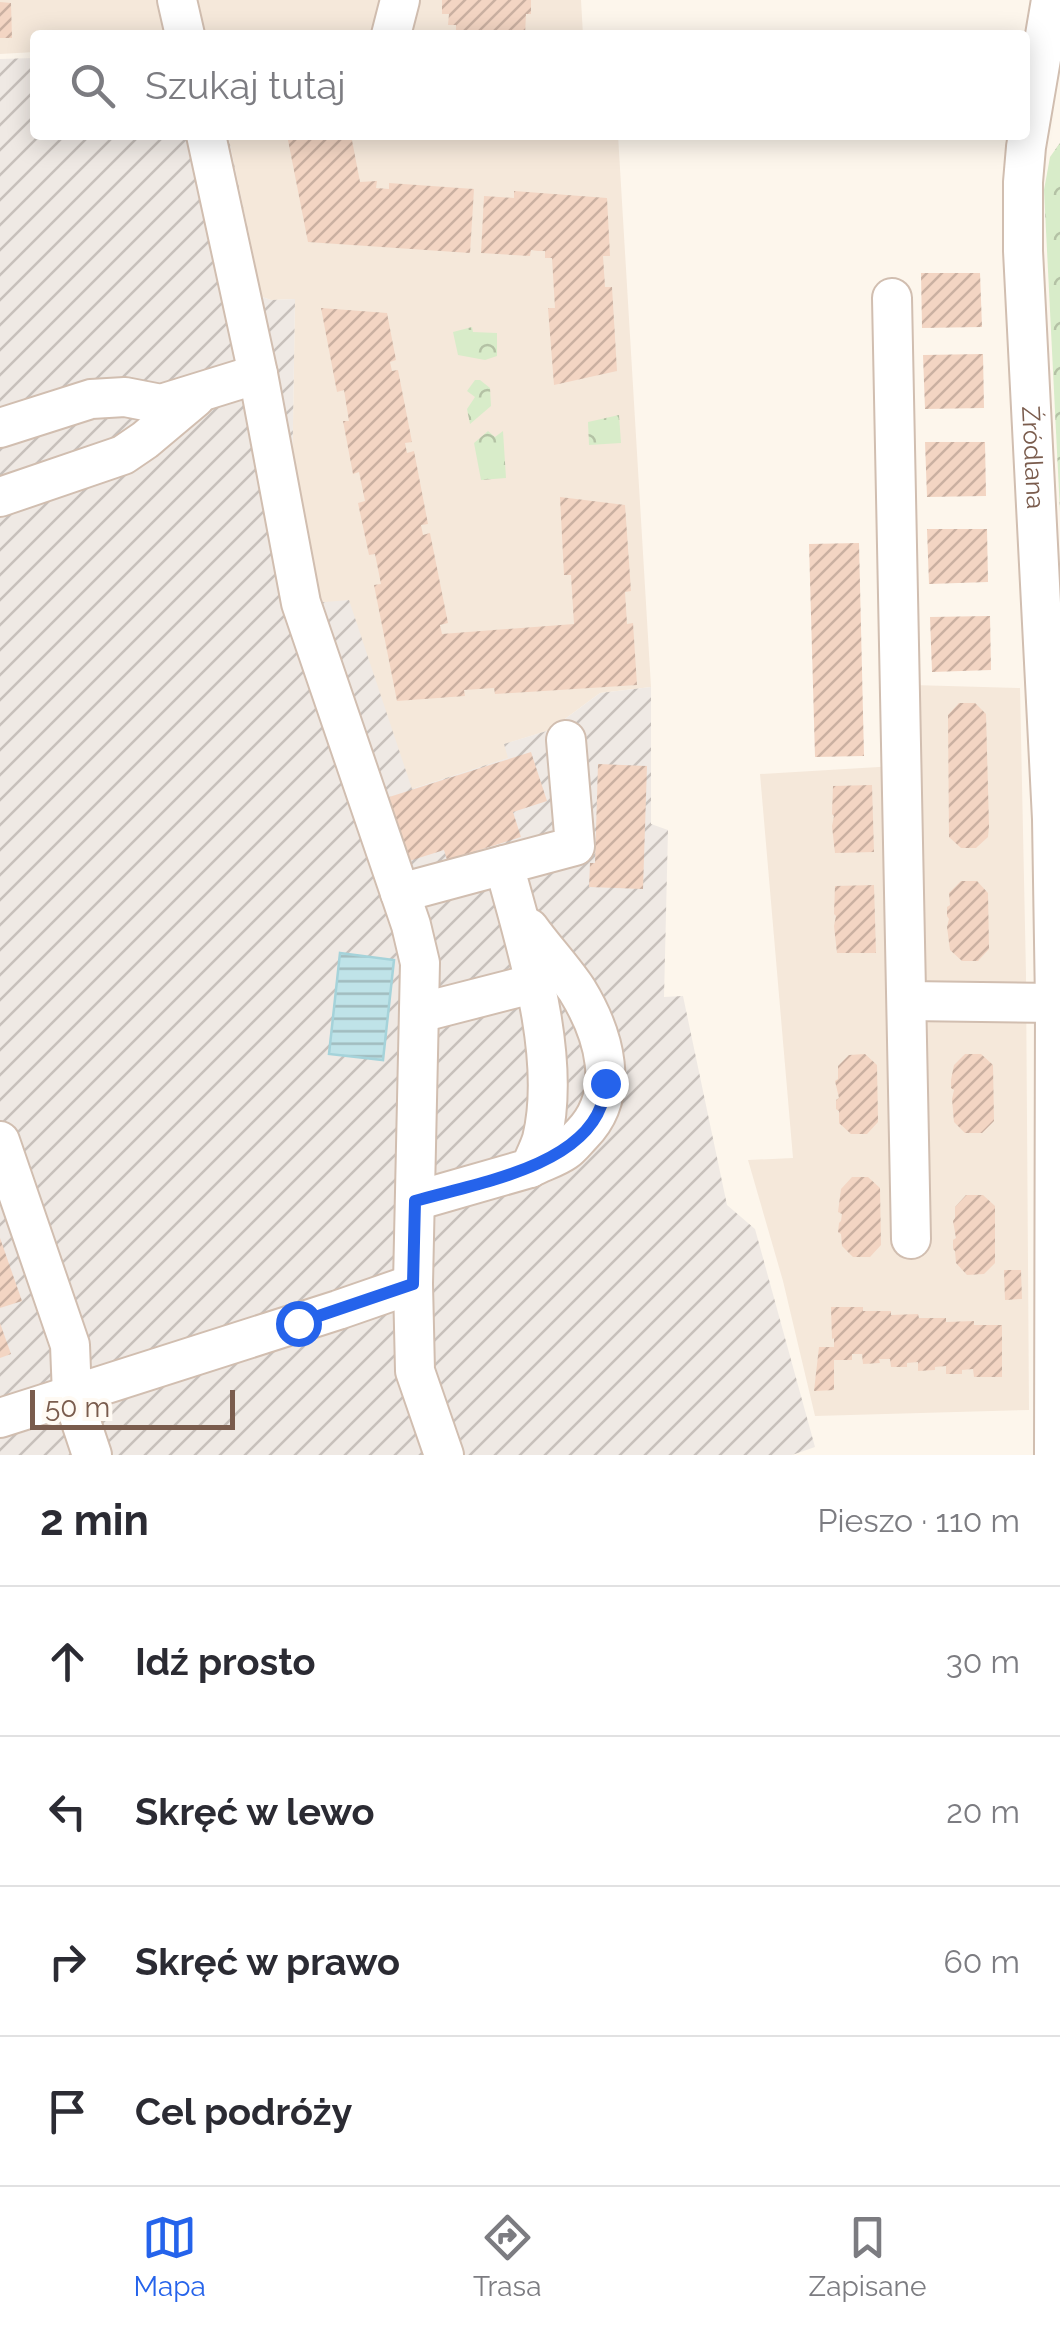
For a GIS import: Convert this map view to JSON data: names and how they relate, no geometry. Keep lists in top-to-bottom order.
{
  "streets": {
    "street": ["Źródlana"]
  },
  "scale_bar": "50 m",
  "page": {
    "search": "Szukaj tutaj",
    "scale": "50 m",
    "heading": ["2 min", "Pieszo · 110 m"],
    "list": [
      ["Idź prosto", "30 m"],
      ["Skręć w lewo", "20 m"],
      ["Skręć w prawo", "60 m"],
      "Cel podróży"
    ],
    "nav": ["Mapa", "Trasa", "Zapisane"]
  }
}
